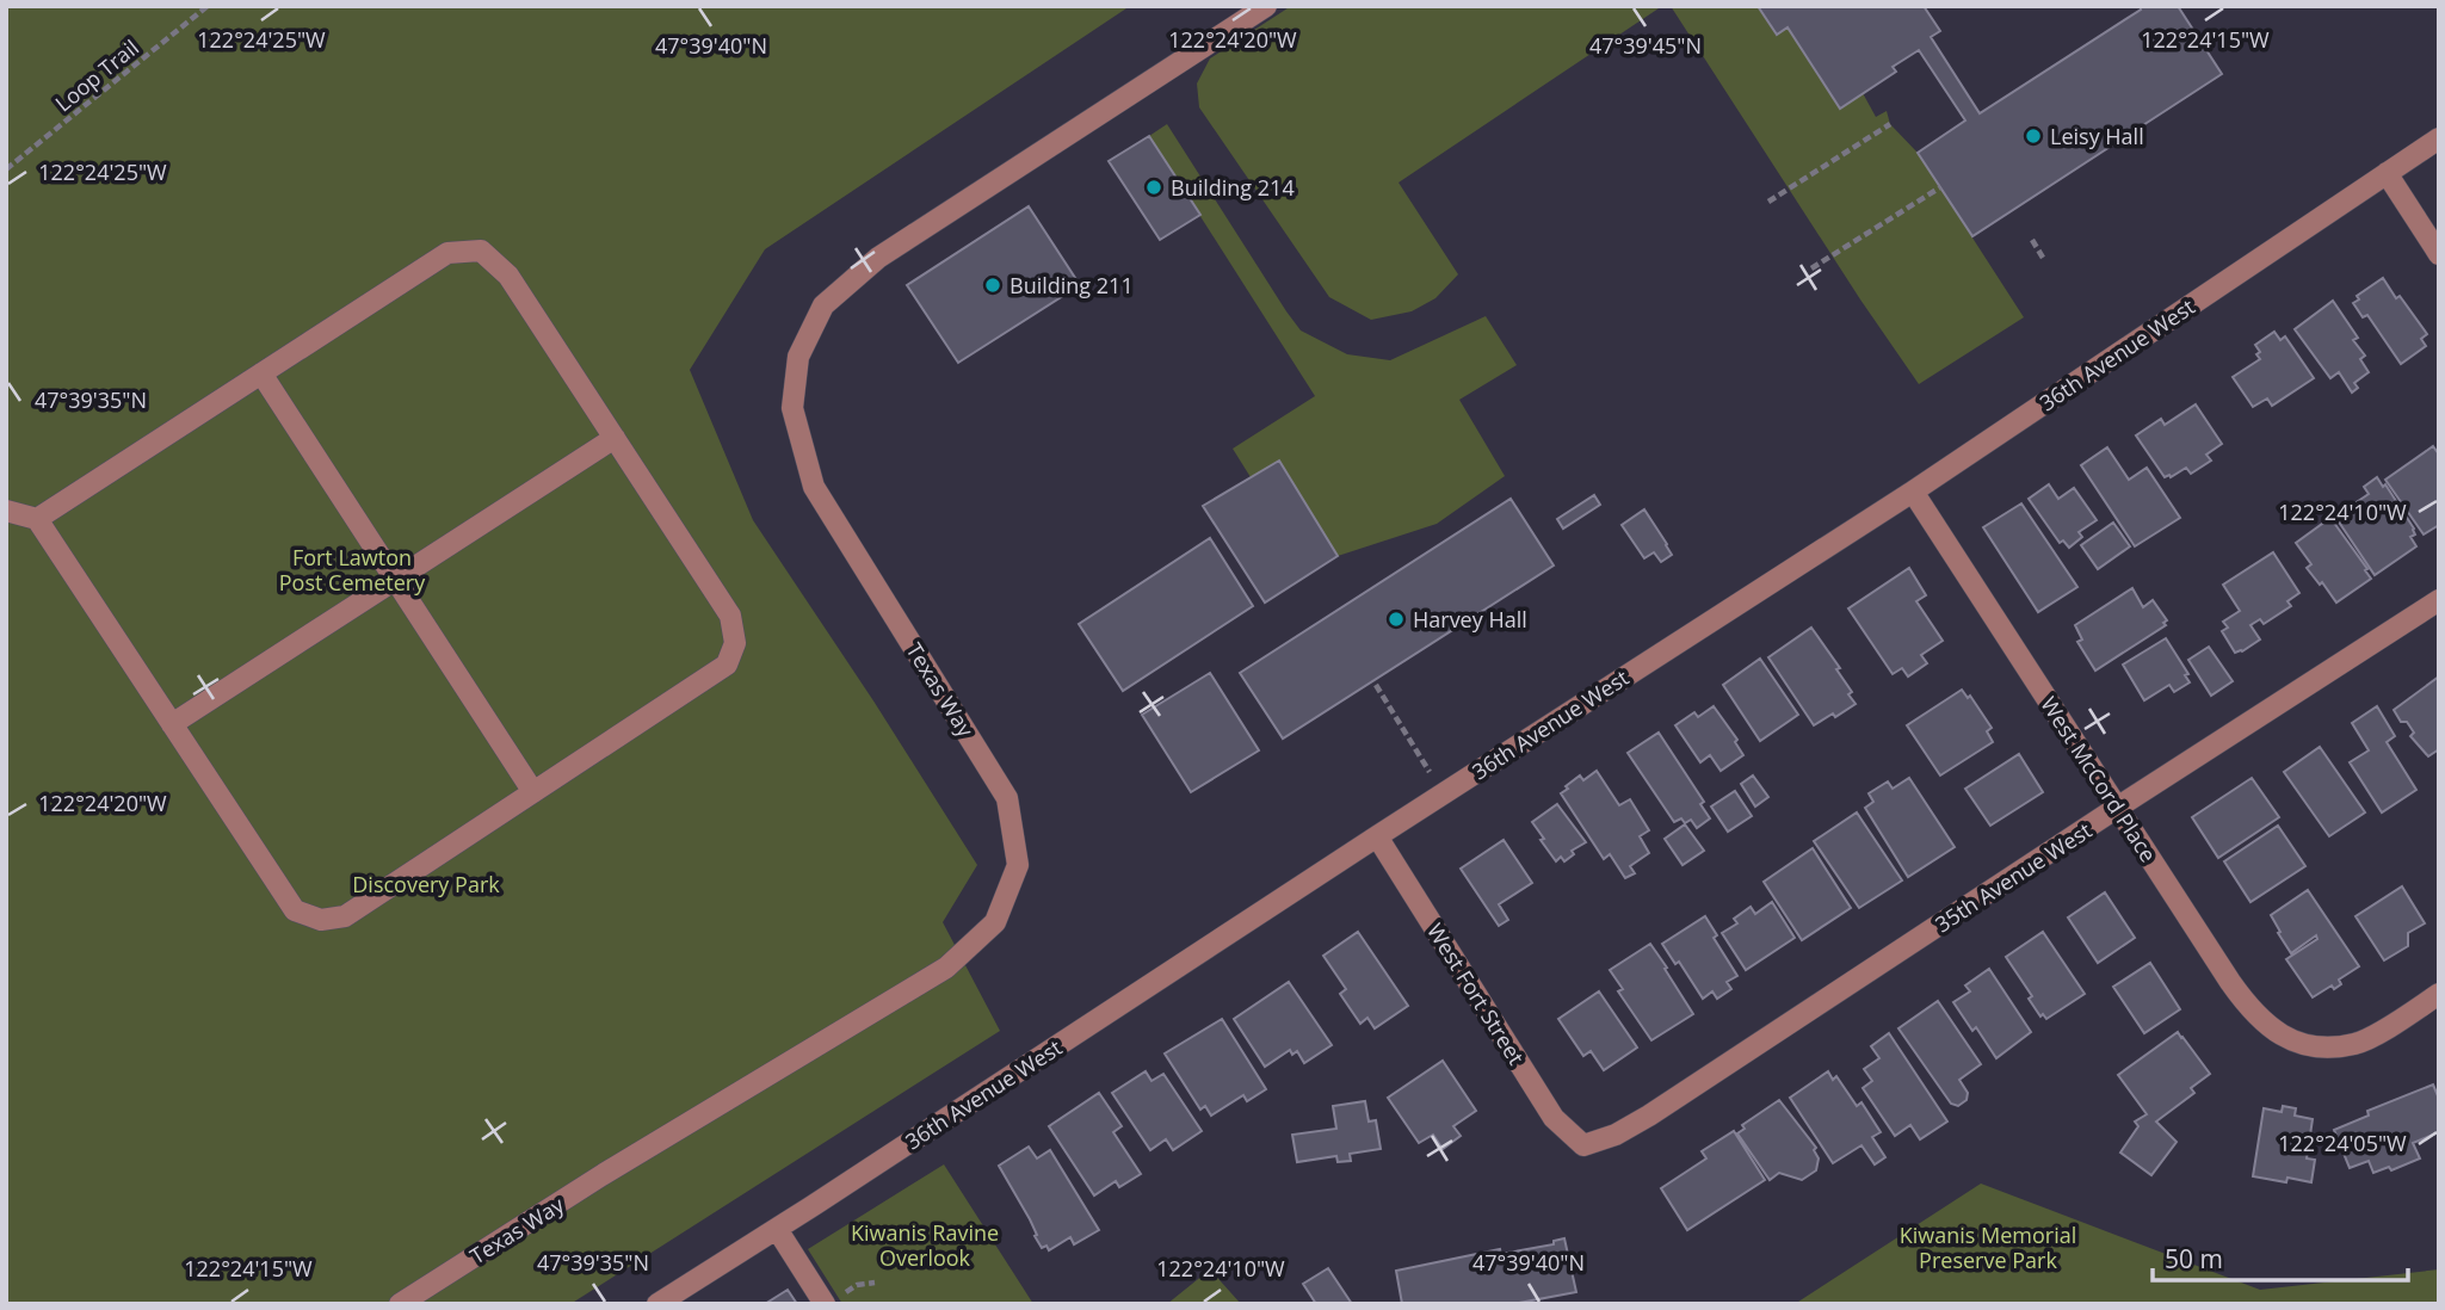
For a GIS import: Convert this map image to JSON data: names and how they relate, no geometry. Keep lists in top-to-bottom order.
{
  "streets": {
    "street": [
      "36th Avenue West",
      "Texas Way",
      "West McCord Place",
      "35th Avenue West",
      "West Fort Street"
    ],
    "path": ["Loop Trail"]
  },
  "crossings": [
    ["36th Avenue West", "West McCord Place"],
    ["36th Avenue West", "West Fort Street"],
    ["West McCord Place", "35th Avenue West"],
    ["35th Avenue West", "West Fort Street"]
  ],
  "parks": [
    "Fort Lawton Post Cemetery",
    "Discovery Park",
    "Kiwanis Ravine Overlook",
    "Kiwanis Memorial Preserve Park"
  ],
  "places": [
    "Leisy Hall",
    "Building 214",
    "Building 211",
    "Harvey Hall"
  ],
  "scale_bar": "50 m",
  "coordinates": [
    "122°24'25\"W",
    "122°24'15\"W",
    "122°24'20\"W",
    "47°39'40\"N",
    "47°39'45\"N",
    "47°39'35\"N",
    "122°24'10\"W",
    "122°24'05\"W"
  ]
}
